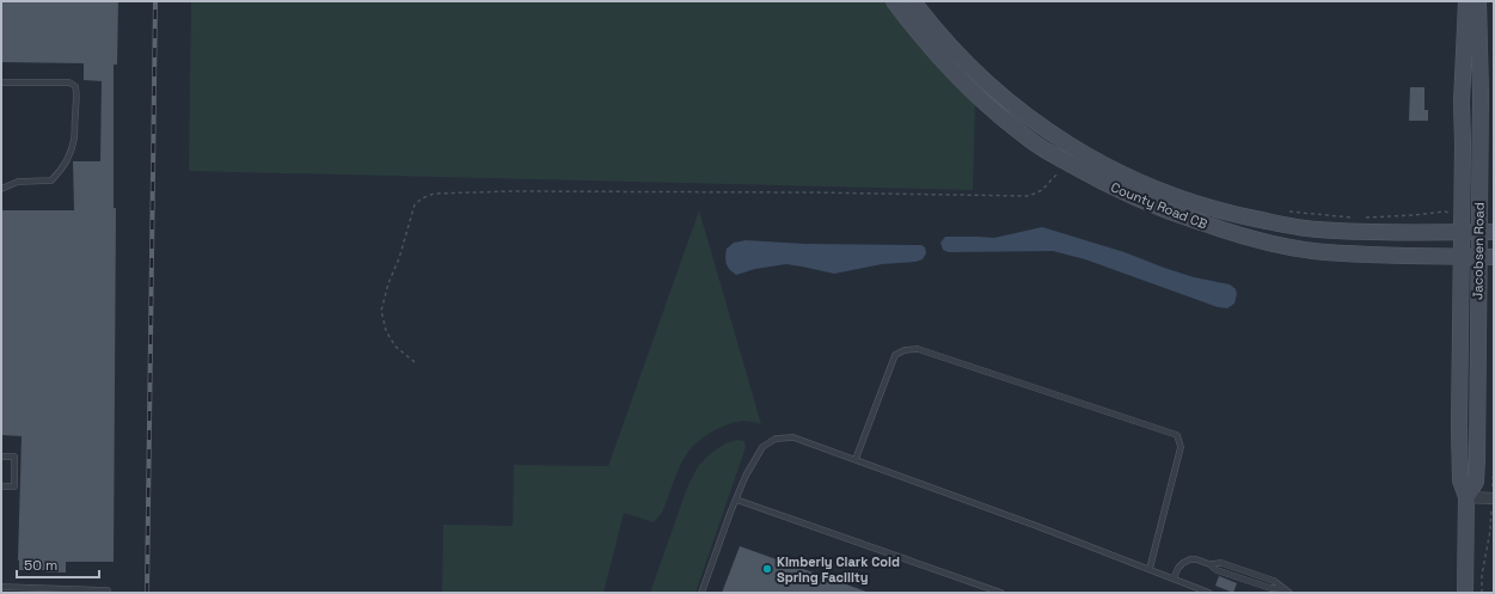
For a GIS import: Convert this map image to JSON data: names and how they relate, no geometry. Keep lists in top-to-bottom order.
{
  "streets": {
    "main road": ["County Road CB", "Jacobsen Road"]
  },
  "crossings": [
    ["County Road CB", "Jacobsen Road"]
  ],
  "places": ["Kimberly Clark Cold Spring Facility"],
  "scale_bar": "50 m"
}
